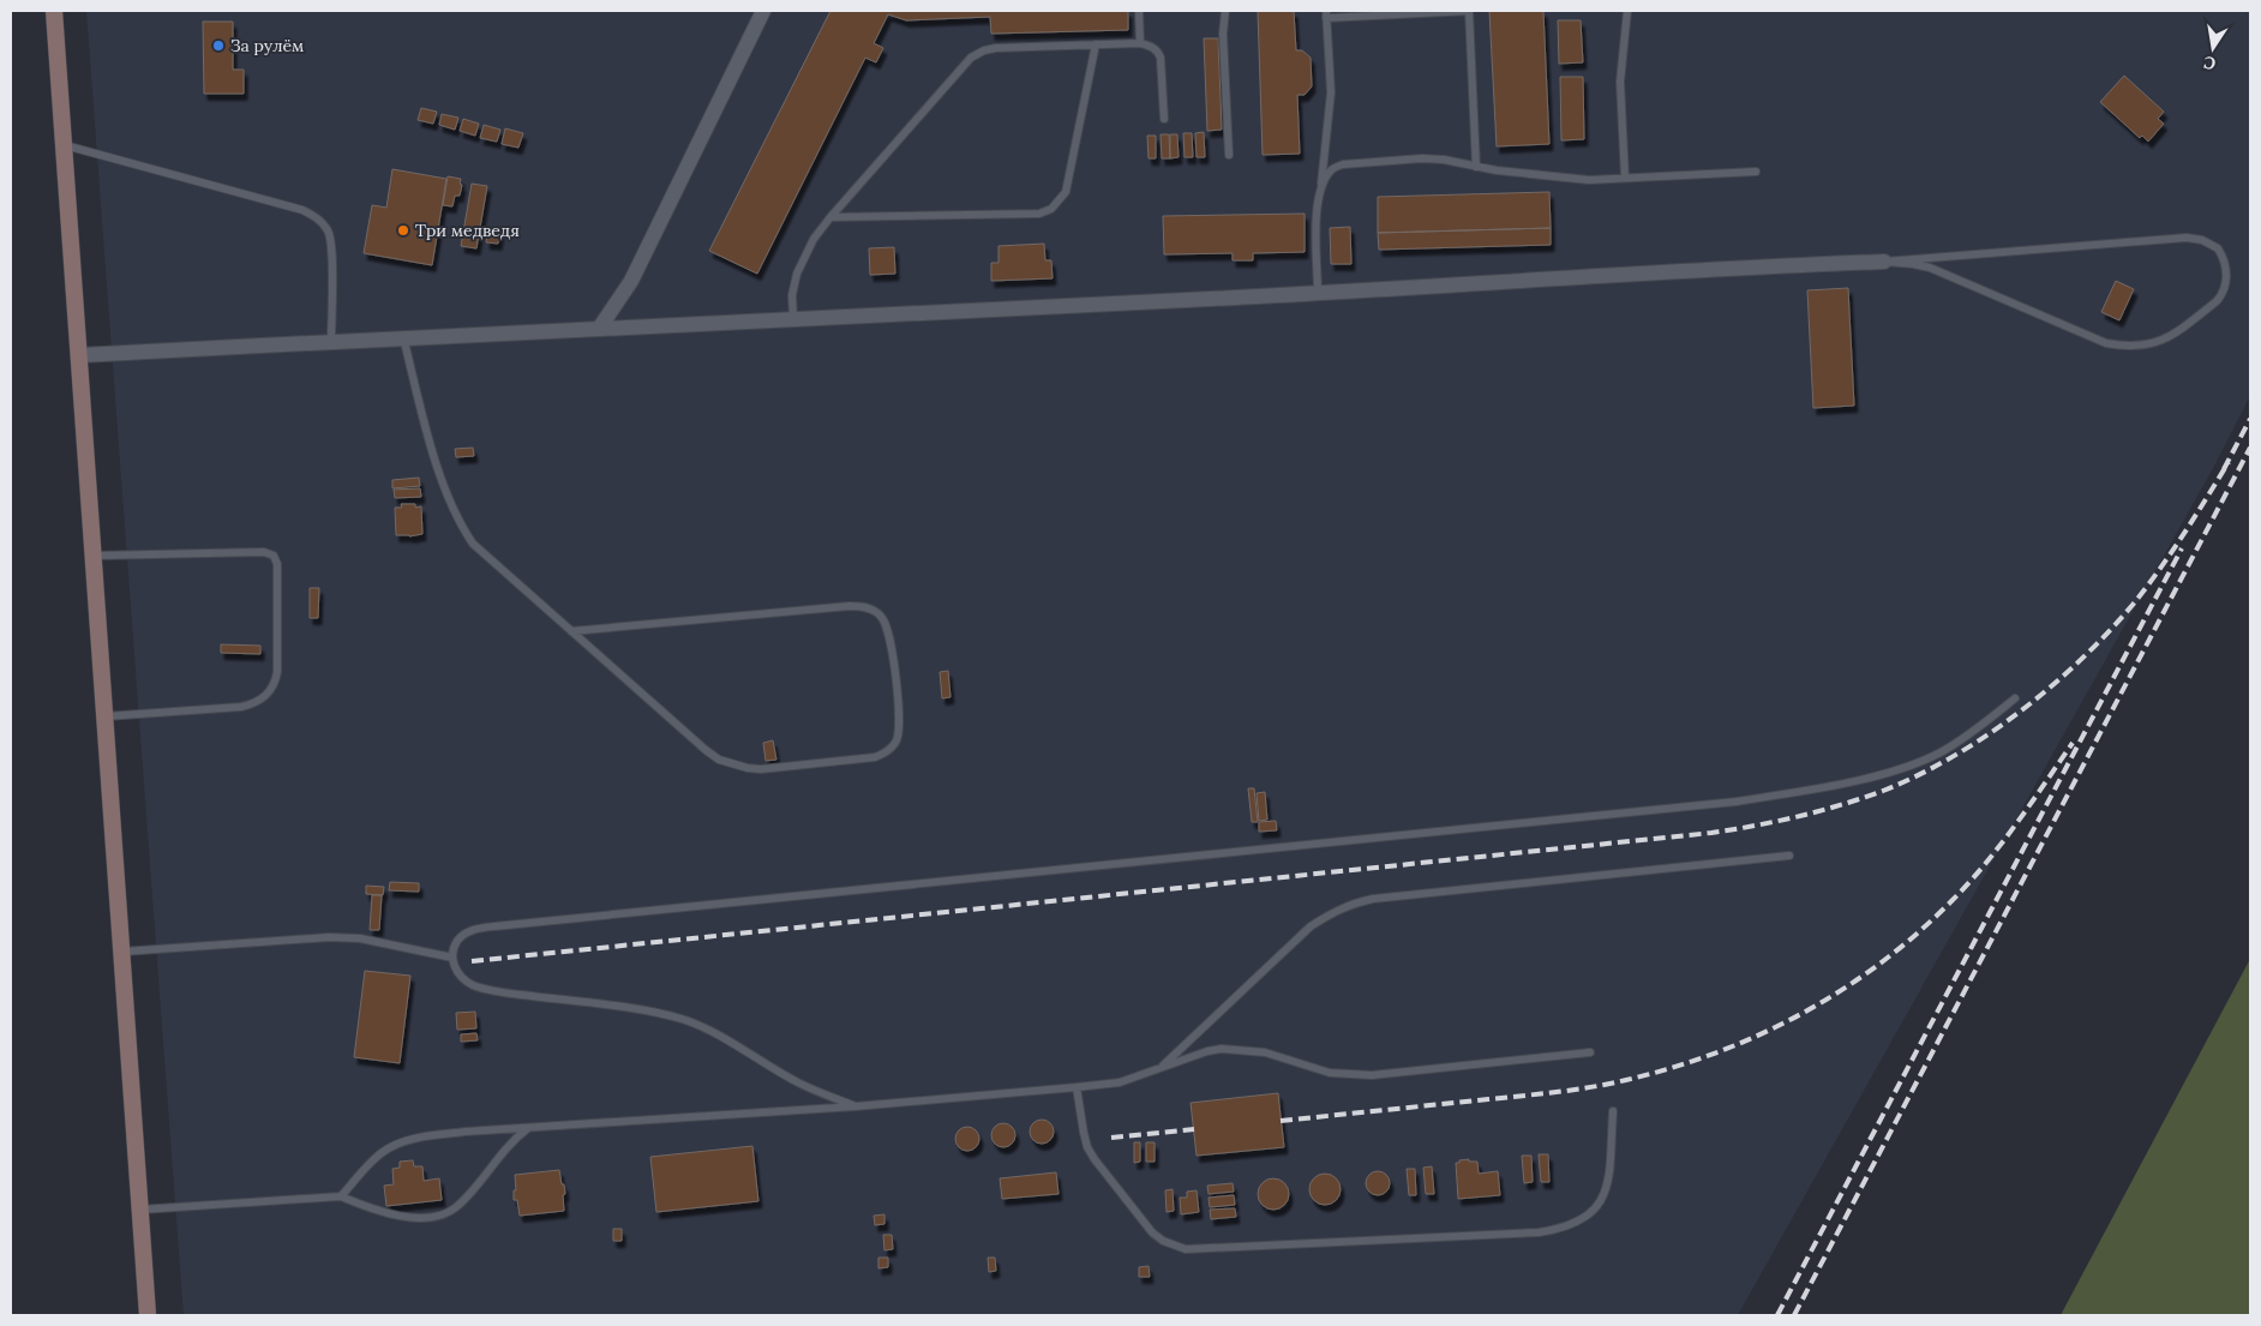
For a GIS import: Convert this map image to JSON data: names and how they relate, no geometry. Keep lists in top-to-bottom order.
{
  "places": ["За рулём", "Три медведя"],
  "north": "bottom"
}
